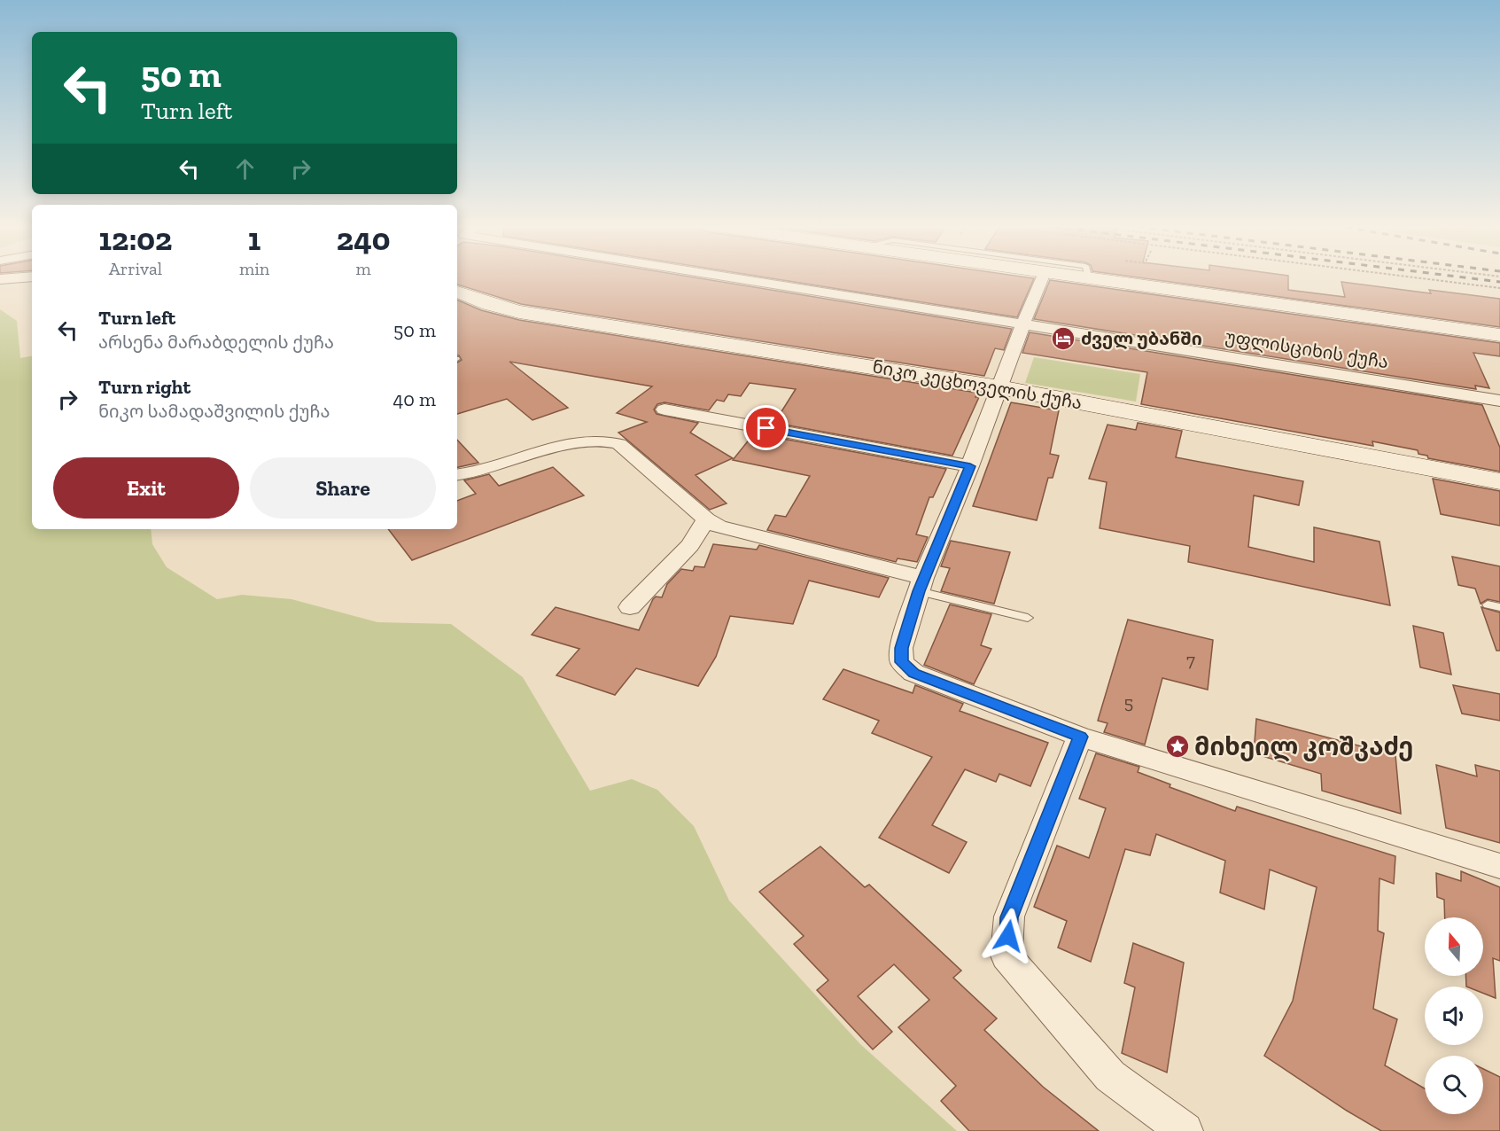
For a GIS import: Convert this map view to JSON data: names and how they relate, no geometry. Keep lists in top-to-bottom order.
{
  "streets": {
    "main road": ["ნიკო კეცხოველის ქუჩა"],
    "street": ["უფლისციხის ქუჩა"]
  },
  "places": {
    "hotel": ["ძველ უბანში"],
    "place": ["მიხეილ კოშკაძე"]
  },
  "house_numbers": ["7", "5"],
  "north": "top",
  "page": {
    "turn": ["50 m", "Turn left"],
    "eta": [
      "12:02",
      "Arrival",
      "1",
      "min",
      "240",
      "m"
    ],
    "list": [
      {
        "name": "Turn left",
        "note": "არსენა მარაბდელის ქუჩა",
        "value": "50 m"
      },
      {
        "name": "Turn right",
        "note": "ნიკო სამადაშვილის ქუჩა",
        "value": "40 m"
      }
    ],
    "buttons": ["Exit", "Share"]
  }
}
